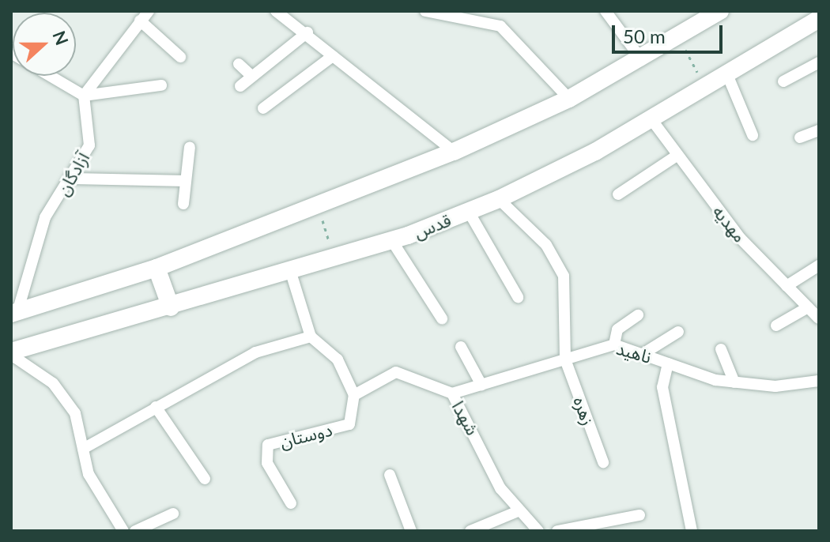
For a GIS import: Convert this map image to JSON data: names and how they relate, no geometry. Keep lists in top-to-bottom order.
{
  "streets": {
    "main road": ["قدس"],
    "street": [
      "آزادگان",
      "مهدیه",
      "ناهید",
      "زهره",
      "شهدا",
      "دوستان"
    ]
  },
  "crossings": [
    ["مهدیه", "قدس"],
    ["قدس", "زهره"],
    ["ناهید", "زهره"],
    ["ناهید", "شهدا"],
    ["شهدا", "دوستان"]
  ],
  "scale_bar": "50 m",
  "north": "right"
}
